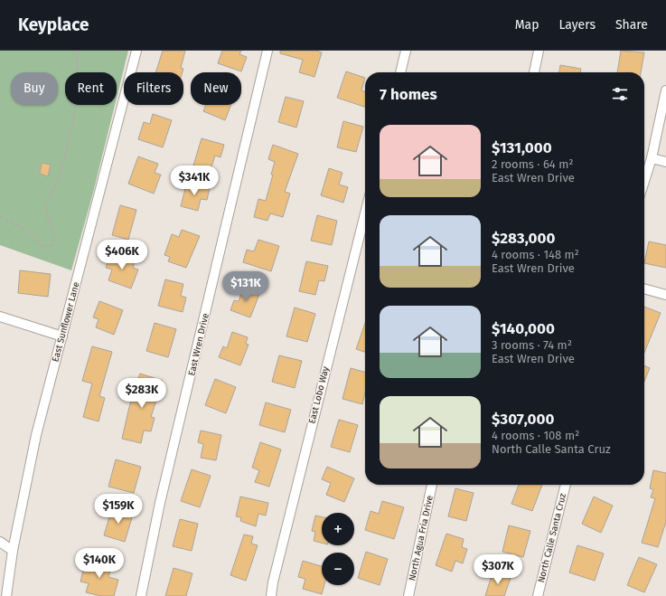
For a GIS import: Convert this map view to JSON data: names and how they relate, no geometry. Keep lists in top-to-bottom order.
{
  "streets": {
    "street": [
      "East Sunflower Lane",
      "East Wren Drive",
      "East Lobo Way",
      "North Agua Fria Drive",
      "North Calle Santa Cruz"
    ]
  },
  "page": {
    "header": "Keyplace",
    "nav": ["Map", "Layers", "Share"],
    "chip": [
      "Buy",
      "Rent",
      "Filters",
      "New"
    ],
    "heading": "7 homes",
    "list": [
      {
        "name": "$131,000",
        "note": "2 rooms · 64 m² · East Wren Drive"
      },
      {
        "name": "$283,000",
        "note": "4 rooms · 148 m² · East Wren Drive"
      },
      {
        "name": "$140,000",
        "note": "3 rooms · 74 m² · East Wren Drive"
      },
      {
        "name": "$307,000",
        "note": "4 rooms · 108 m² · North Calle Santa Cruz"
      }
    ],
    "price": [
      "$341K",
      "$406K",
      "$131K",
      "$283K",
      "$159K",
      "$140K",
      "$307K"
    ],
    "map_buttons": ["+", "−"]
  }
}
